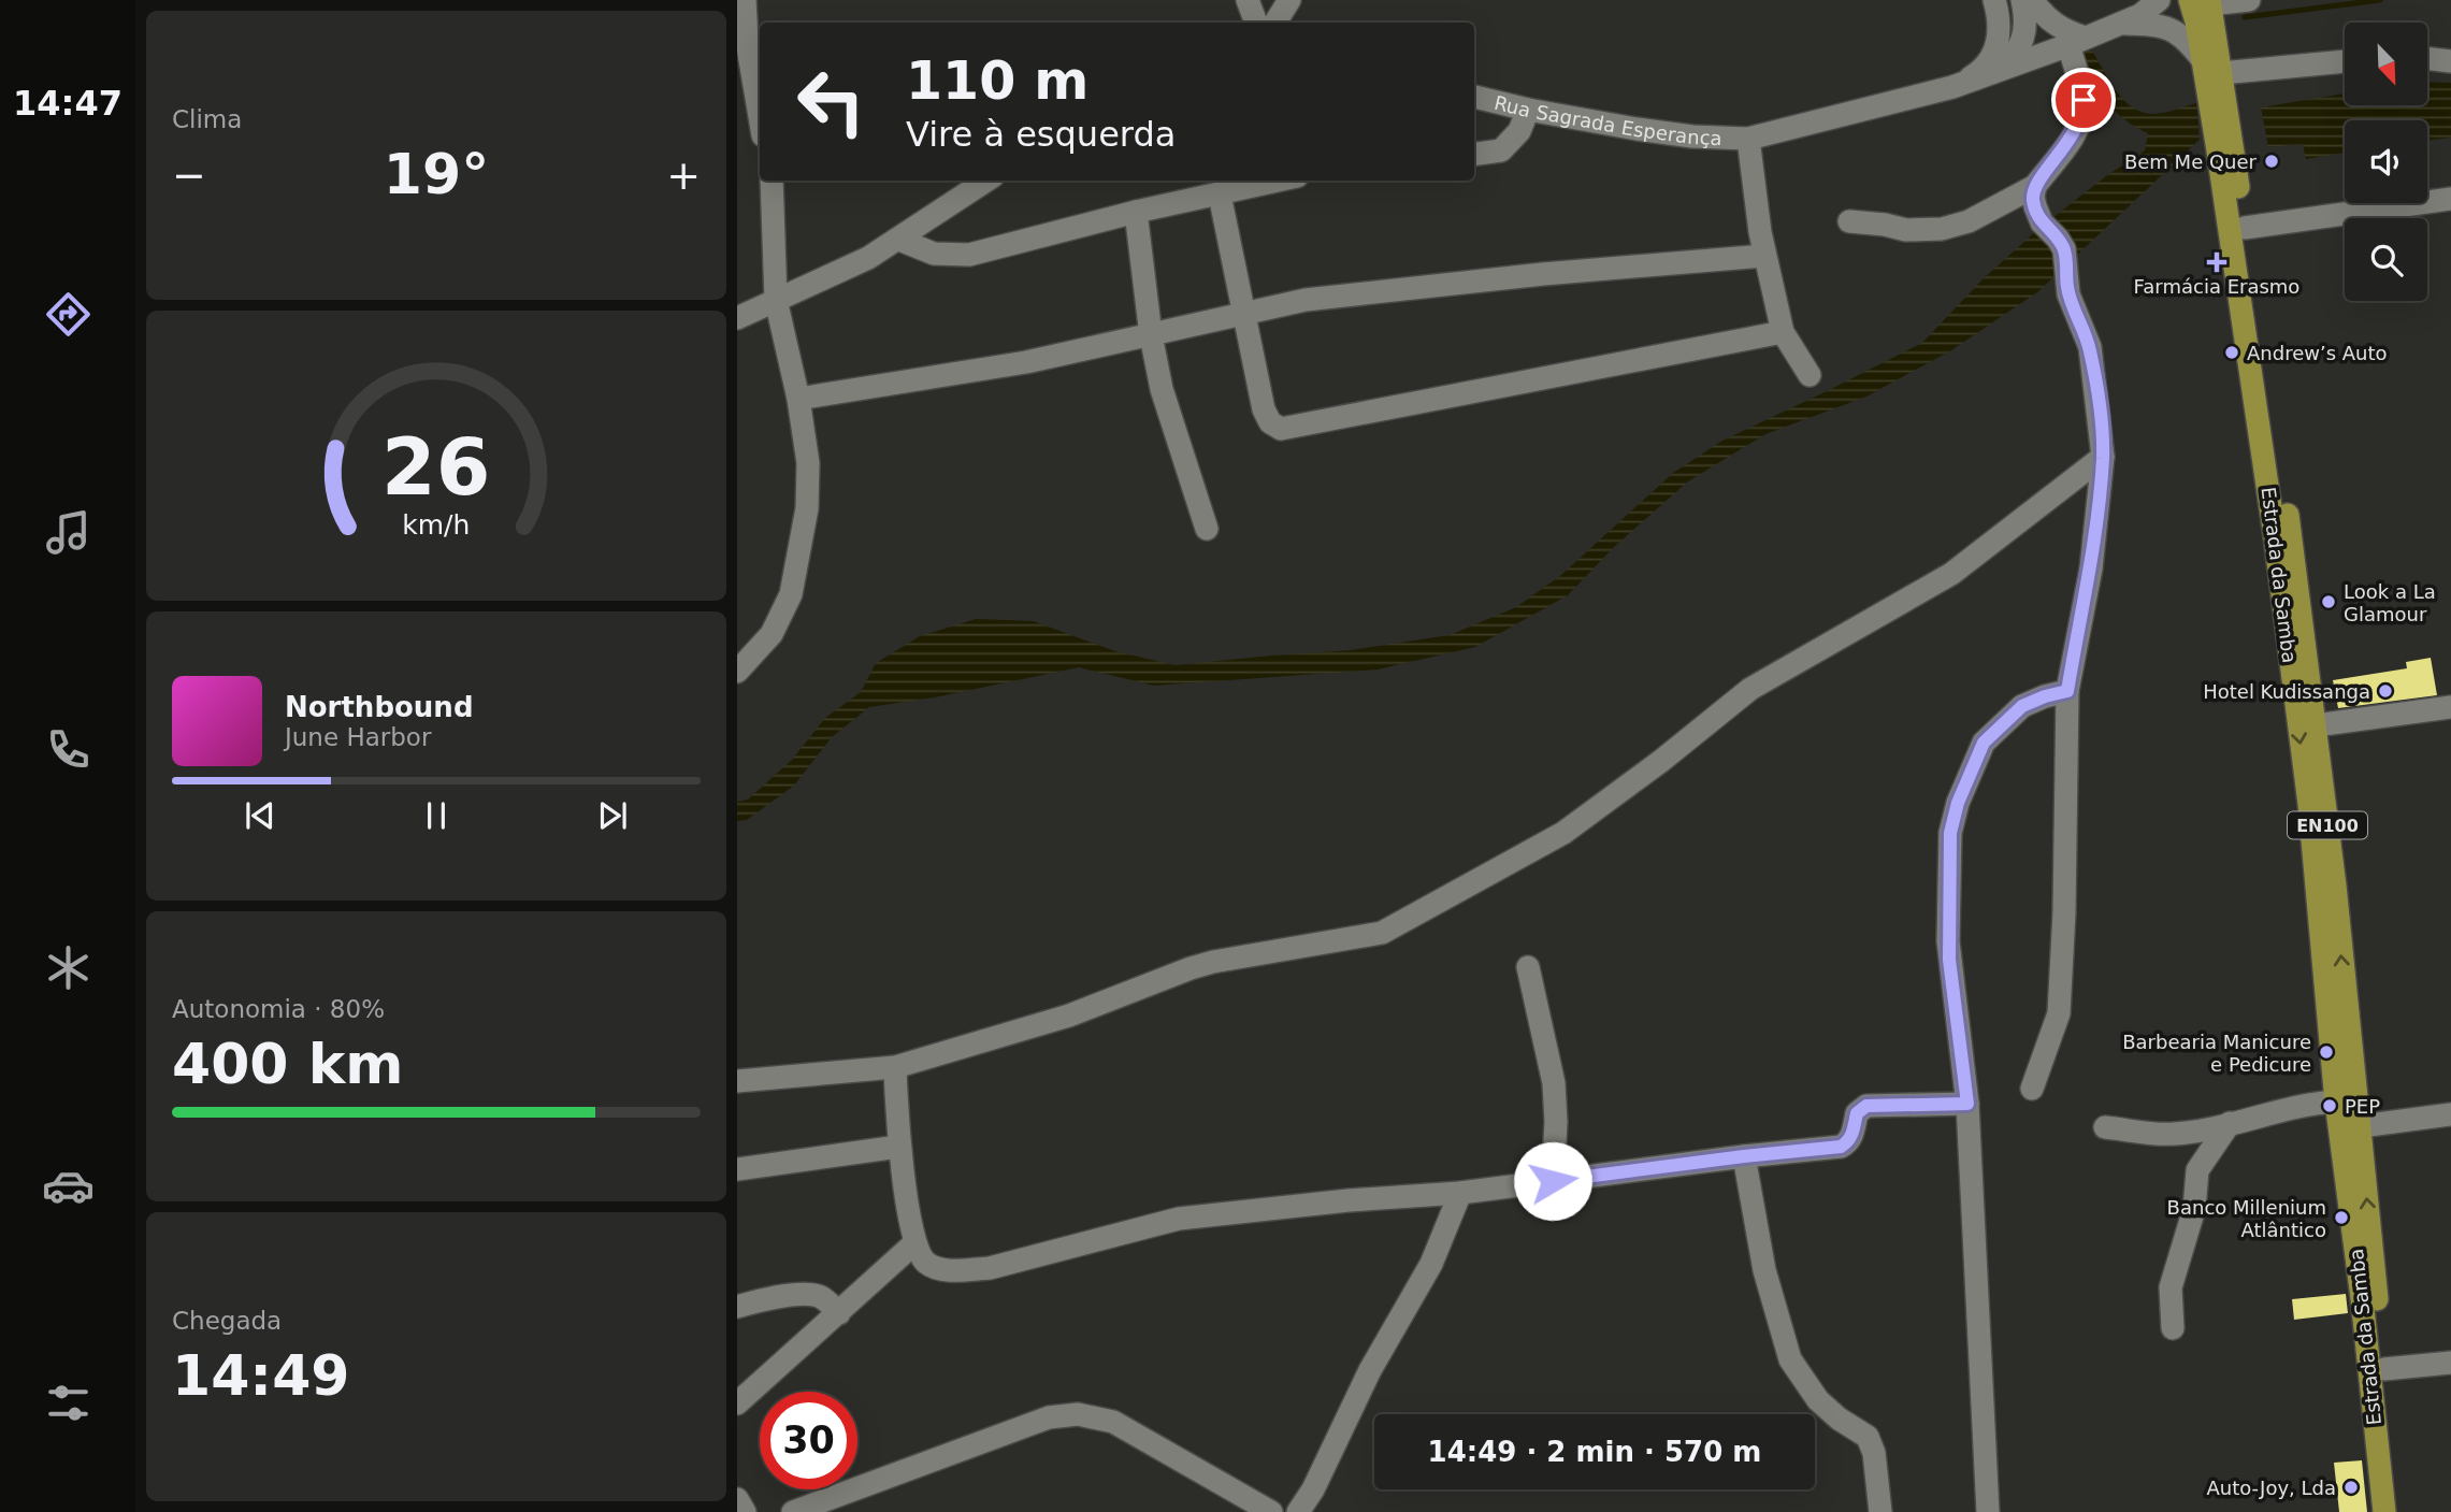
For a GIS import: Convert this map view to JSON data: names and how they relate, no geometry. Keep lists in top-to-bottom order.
{
  "streets": {
    "main road": ["Estrada da Samba", "EN100"],
    "street": ["Rua Sagrada Esperança"]
  },
  "places": {
    "other": [
      "Bem Me Quer",
      "Andrew’s Auto",
      "Look a La Glamour",
      "Hotel Kudissanga",
      "Barbearia Manicure e Pedicure",
      "PEP",
      "Banco Millenium Atlântico",
      "Auto-Joy, Lda"
    ],
    "health": ["Farmácia Erasmo"]
  },
  "north": "bottom right",
  "page": {
    "tabs": "14:47",
    "tile": [
      "Clima",
      ["Autonomia · 80%", "400 km"],
      ["Chegada", "14:49"]
    ],
    "turn": ["110 m", "Vire à esquerda"],
    "heat": ["−", "19°", "+"],
    "song": ["Northbound", "June Harbor"],
    "limit": "30",
    "trip": "14:49 · 2 min · 570 m",
    "gauge": ["26", "km/h"]
  }
}
